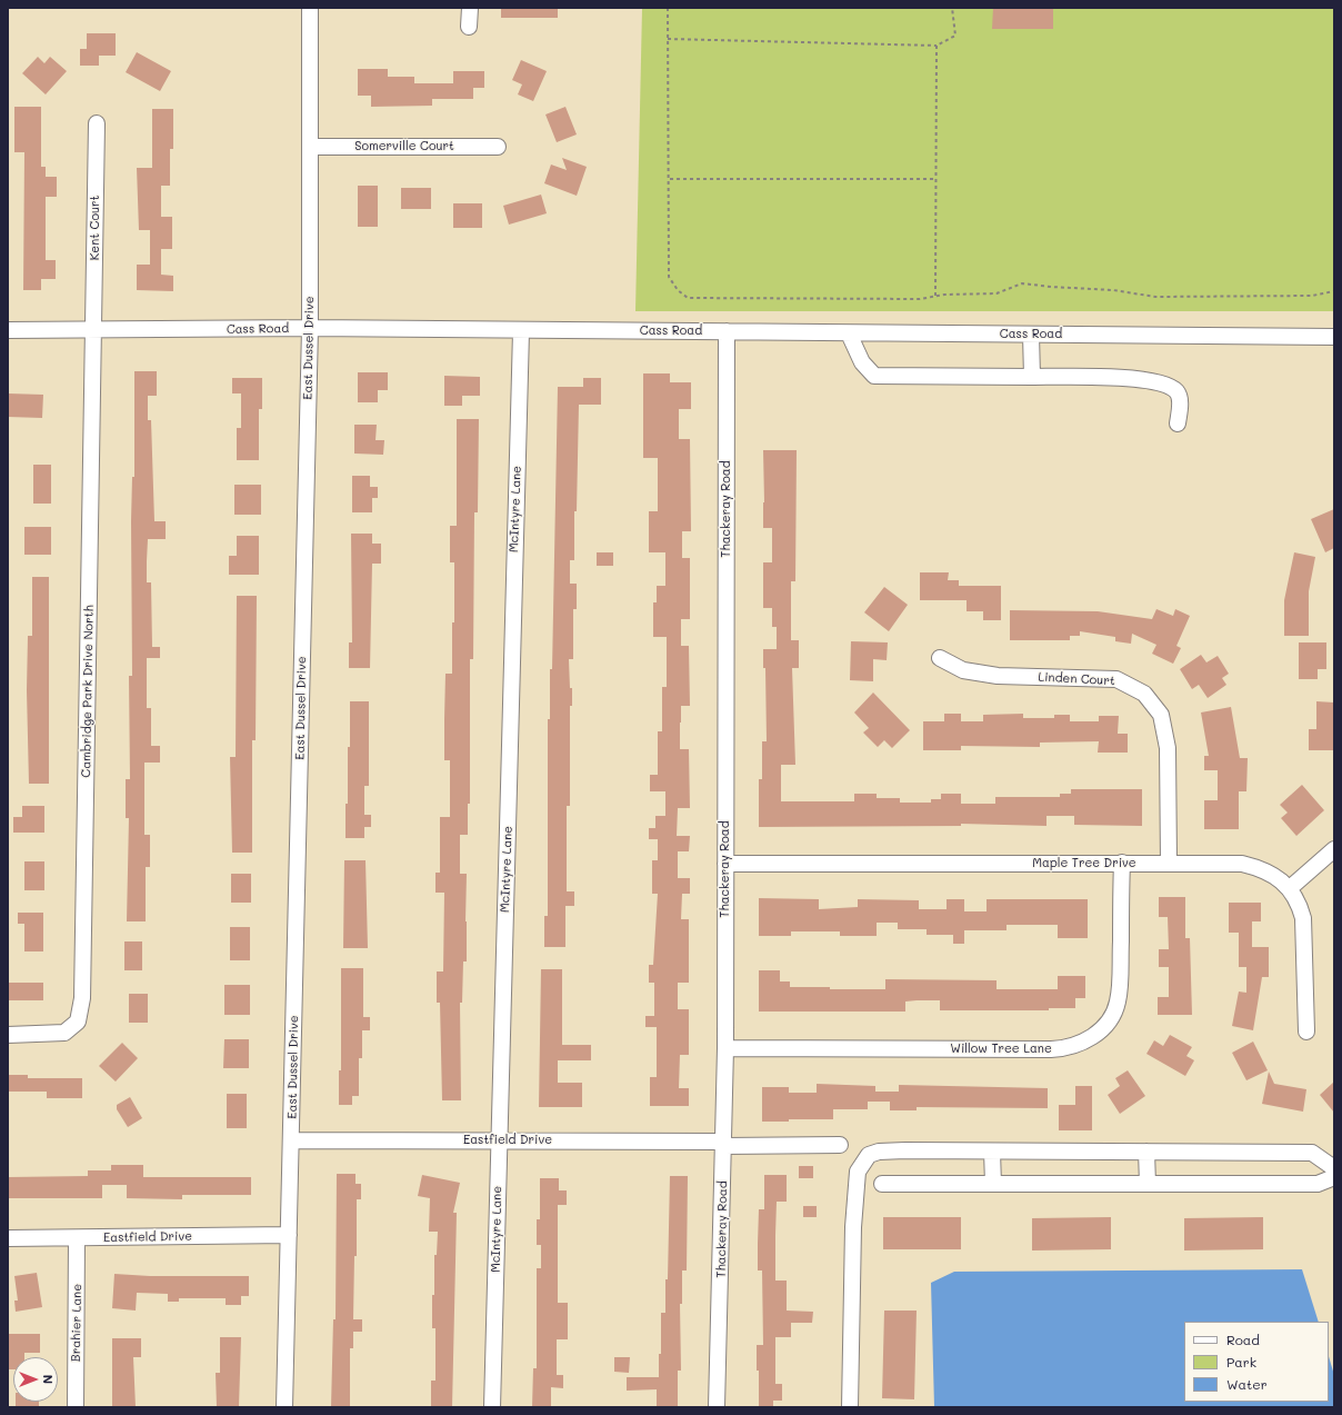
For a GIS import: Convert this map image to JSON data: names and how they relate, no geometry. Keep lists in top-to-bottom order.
{
  "streets": {
    "street": [
      "Somerville Court",
      "Kent Court",
      "Cass Road",
      "East Dussel Drive",
      "McIntyre Lane",
      "Thackeray Road",
      "Linden Court",
      "Cambridge Park Drive North",
      "Maple Tree Drive",
      "Willow Tree Lane",
      "Eastfield Drive",
      "Brahier Lane"
    ]
  },
  "crossings": [
    ["Somerville Court", "East Dussel Drive"],
    ["Kent Court", "Cass Road"],
    ["Kent Court", "Cambridge Park Drive North"],
    ["Cass Road", "East Dussel Drive"],
    ["Cass Road", "McIntyre Lane"],
    ["Cass Road", "Thackeray Road"],
    ["Cass Road", "Cambridge Park Drive North"],
    ["East Dussel Drive", "Eastfield Drive"],
    ["McIntyre Lane", "Eastfield Drive"],
    ["Thackeray Road", "Maple Tree Drive"],
    ["Thackeray Road", "Willow Tree Lane"],
    ["Thackeray Road", "Eastfield Drive"],
    ["Linden Court", "Maple Tree Drive"],
    ["Maple Tree Drive", "Willow Tree Lane"],
    ["Eastfield Drive", "Brahier Lane"]
  ],
  "legend": ["Road", "Park", "Water"],
  "north": "right"
}
